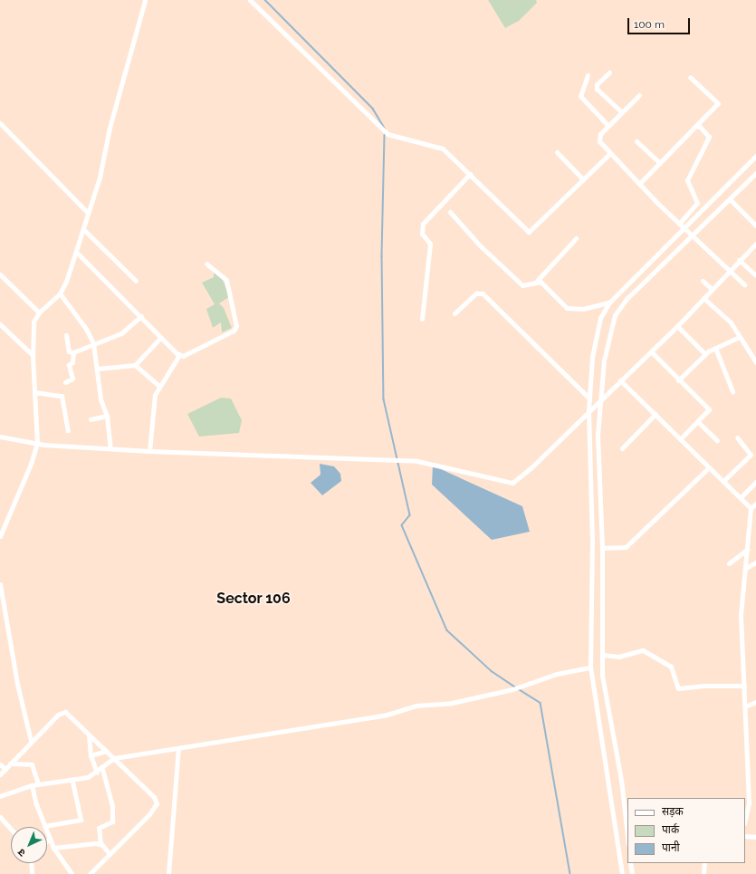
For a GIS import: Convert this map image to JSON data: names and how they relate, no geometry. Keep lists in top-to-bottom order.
{
  "districts": ["Sector 106"],
  "legend": ["सड़क", "पार्क", "पानी"],
  "scale_bar": "100 m",
  "north": "bottom left"
}
